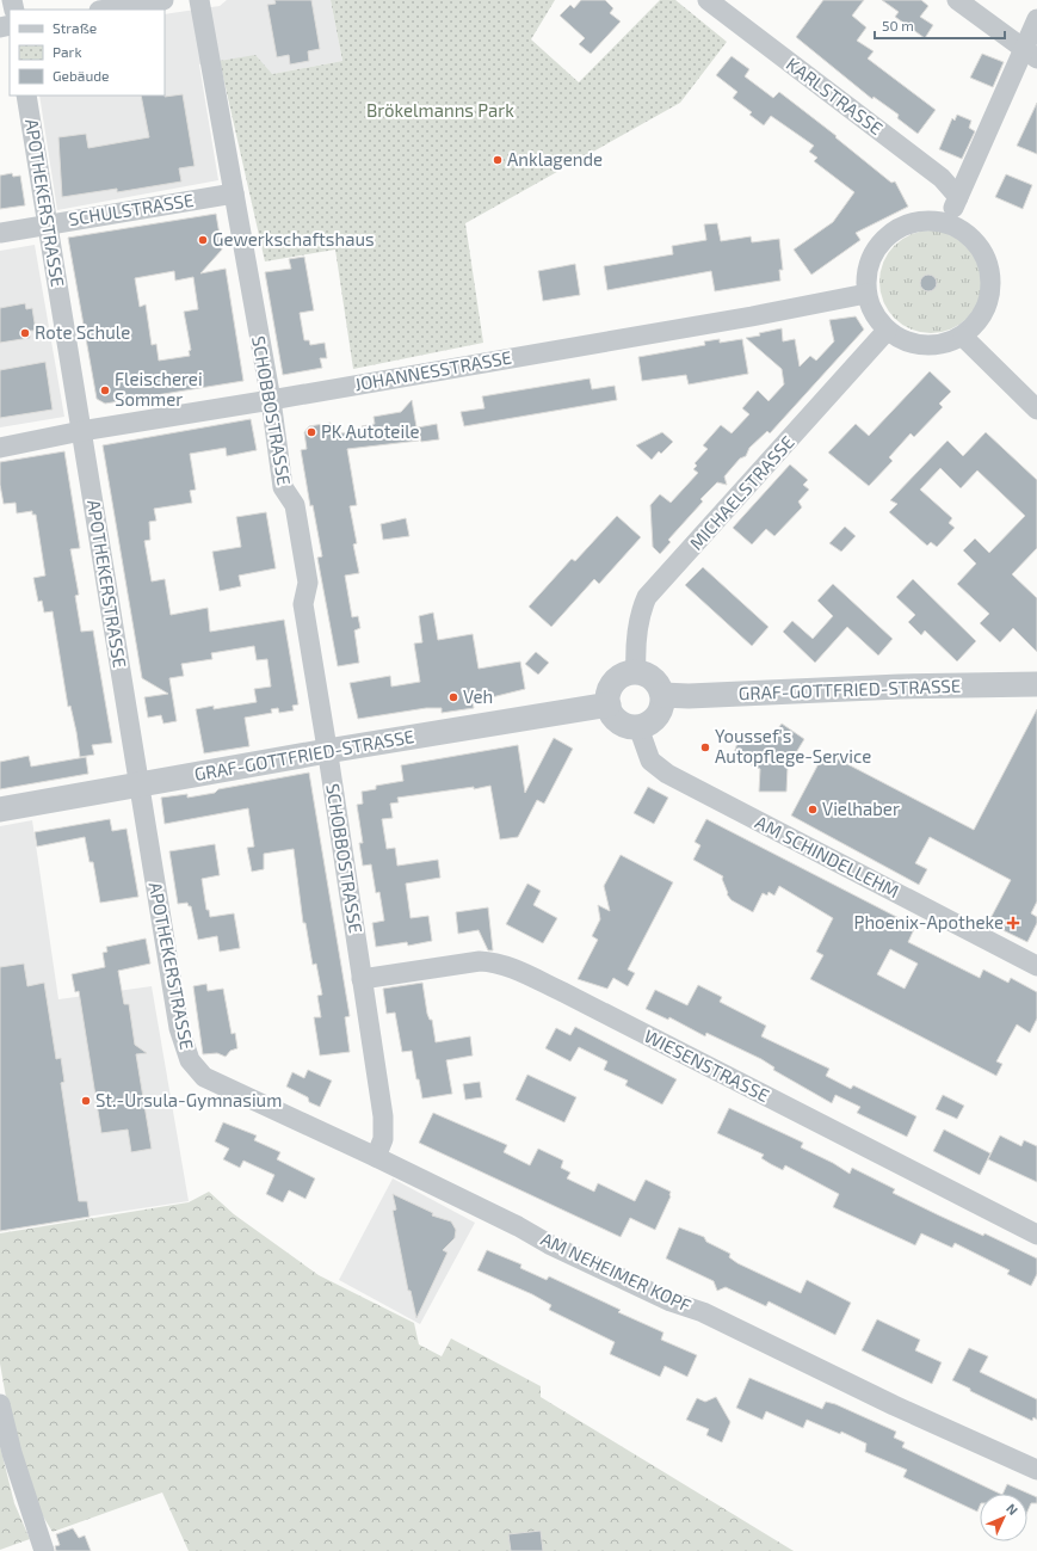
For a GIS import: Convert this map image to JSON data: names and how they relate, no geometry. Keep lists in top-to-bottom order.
{
  "streets": {
    "street": [
      "KARLSTRASSE",
      "APOTHEKERSTRASSE",
      "SCHULSTRASSE",
      "JOHANNESSTRASSE",
      "SCHOBBOSTRASSE",
      "MICHAELSTRASSE",
      "GRAF-GOTTFRIED-STRASSE",
      "AM SCHINDELLEHM",
      "WIESENSTRASSE",
      "AM NEHEIMER KOPF"
    ]
  },
  "crossings": [
    ["APOTHEKERSTRASSE", "SCHULSTRASSE"],
    ["APOTHEKERSTRASSE", "JOHANNESSTRASSE"],
    ["APOTHEKERSTRASSE", "GRAF-GOTTFRIED-STRASSE"],
    ["APOTHEKERSTRASSE", "AM NEHEIMER KOPF"],
    ["SCHULSTRASSE", "SCHOBBOSTRASSE"],
    ["JOHANNESSTRASSE", "SCHOBBOSTRASSE"],
    ["JOHANNESSTRASSE", "MICHAELSTRASSE"],
    ["SCHOBBOSTRASSE", "GRAF-GOTTFRIED-STRASSE"],
    ["SCHOBBOSTRASSE", "WIESENSTRASSE"],
    ["SCHOBBOSTRASSE", "AM NEHEIMER KOPF"],
    ["MICHAELSTRASSE", "GRAF-GOTTFRIED-STRASSE"],
    ["MICHAELSTRASSE", "AM SCHINDELLEHM"],
    ["GRAF-GOTTFRIED-STRASSE", "AM SCHINDELLEHM"]
  ],
  "parks": ["Brökelmanns Park"],
  "places": {
    "other": [
      "Anklagende",
      "Gewerkschaftshaus",
      "Rote Schule",
      "Fleischerei Sommer",
      "PK Autoteile",
      "Veh",
      "Youssef's Autopflege-Service",
      "Vielhaber",
      "St.-Ursula-Gymnasium"
    ],
    "health": ["Phoenix-Apotheke"]
  },
  "legend": ["Straße", "Park", "Gebäude"],
  "scale_bar": "50 m",
  "north": "top right"
}
